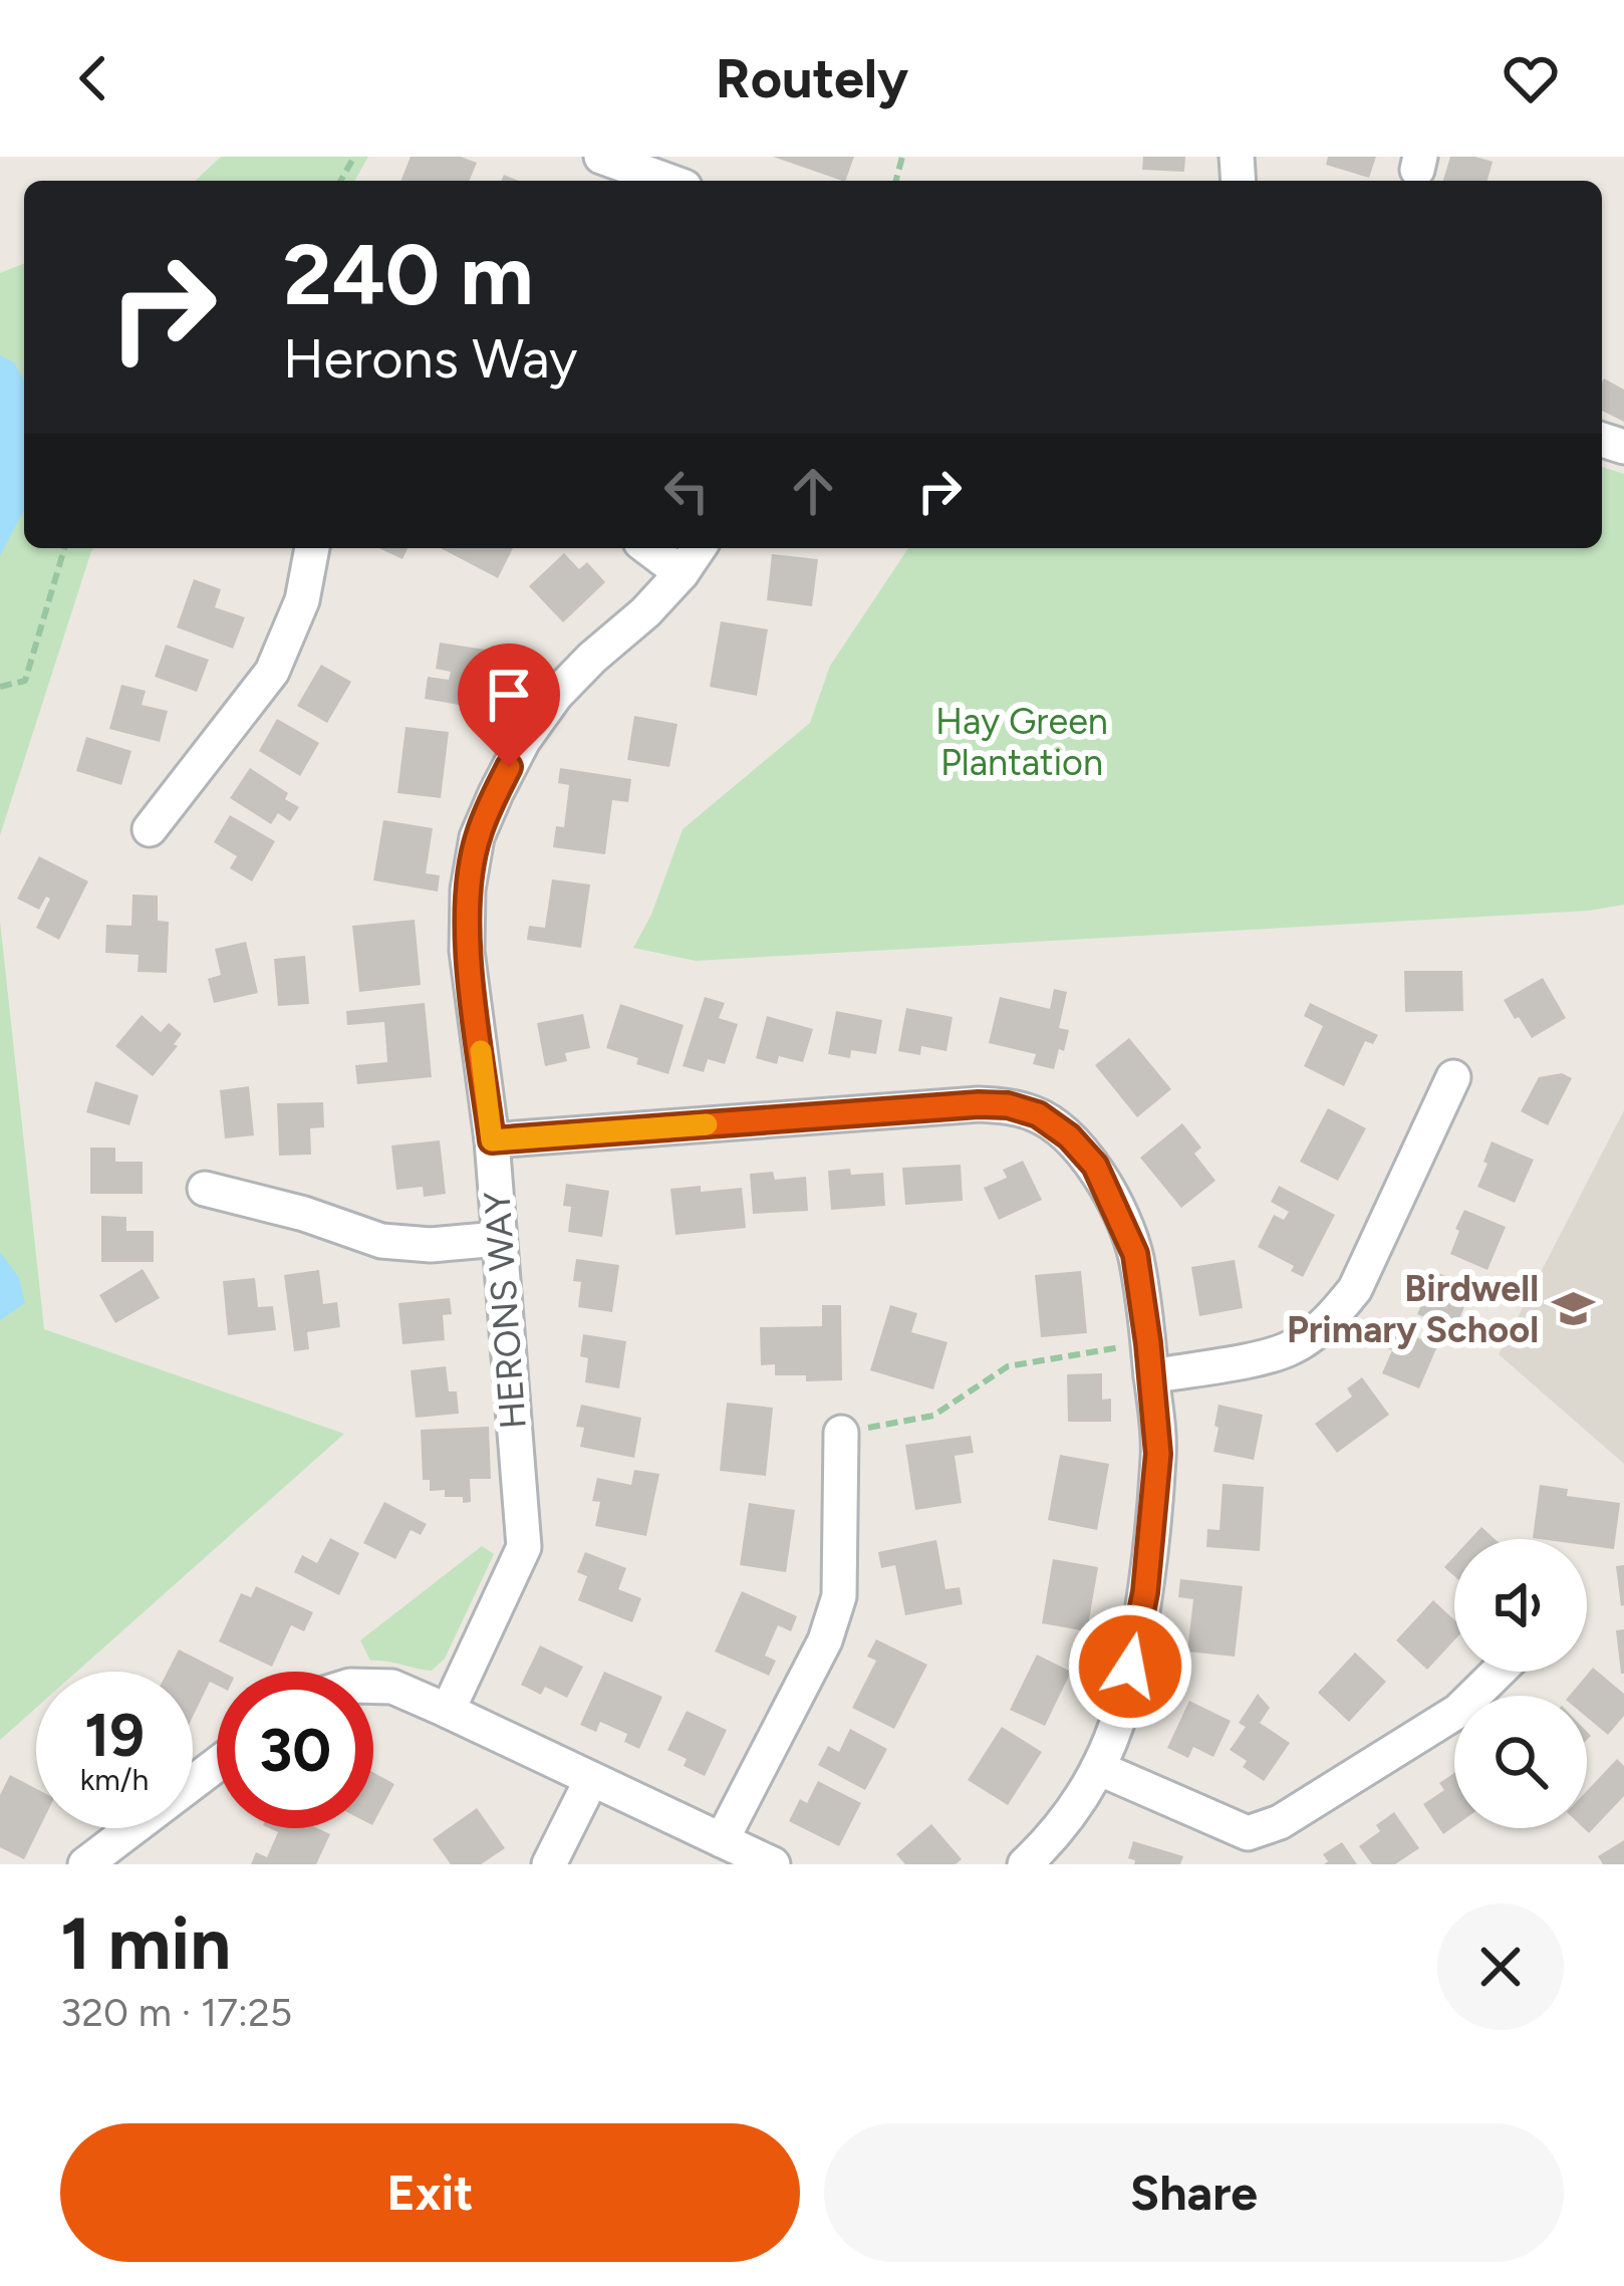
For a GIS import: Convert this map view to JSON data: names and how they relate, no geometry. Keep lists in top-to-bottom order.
{
  "streets": {
    "street": ["HERONS WAY"]
  },
  "parks": ["Hay Green Plantation"],
  "places": {
    "school or university": ["Birdwell Primary School"]
  },
  "page": {
    "header": "Routely",
    "turn": ["240 m", "Herons Way"],
    "speed": "19 km/h",
    "limit": "30",
    "heading": ["1 min", "320 m · 17:25"],
    "buttons": ["Exit", "Share"]
  }
}
